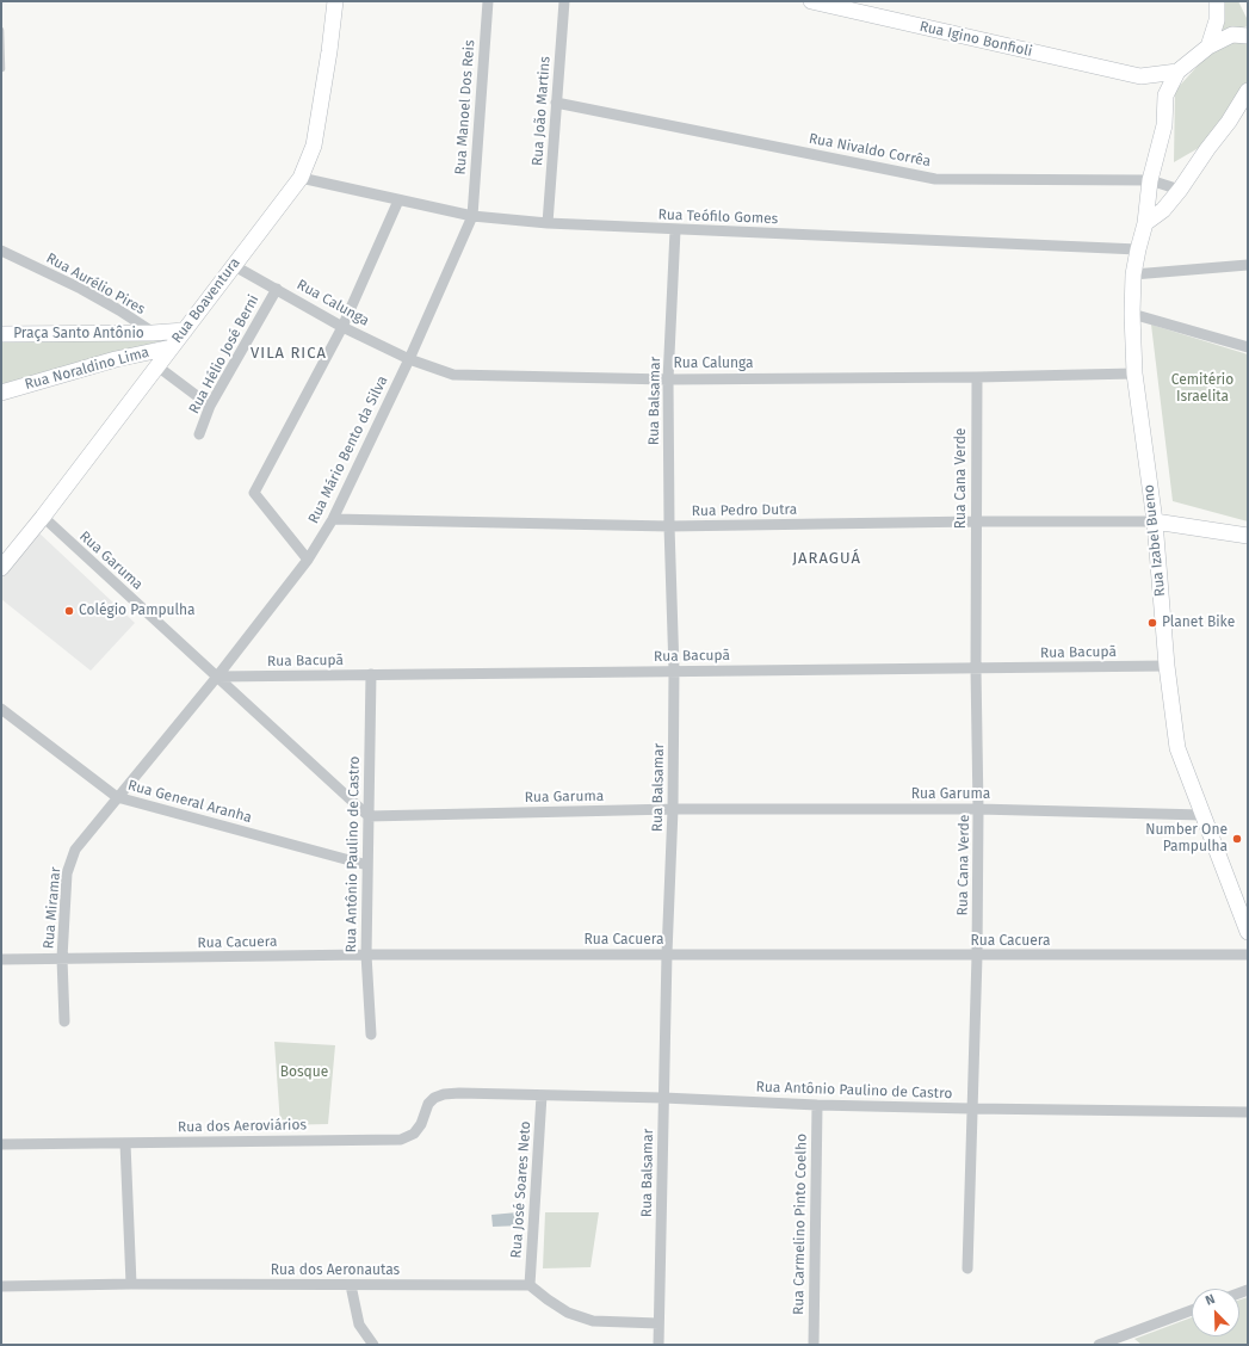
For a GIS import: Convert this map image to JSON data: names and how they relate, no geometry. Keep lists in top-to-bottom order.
{
  "streets": {
    "street": [
      "Rua Igino Bonfioli",
      "Rua Manoel Dos Reis",
      "Rua João Martins",
      "Rua Nivaldo Corrêa",
      "Rua Teófilo Gomes",
      "Rua Aurélio Pires",
      "Rua Boaventura",
      "Rua Calunga",
      "Praça Santo Antônio",
      "Rua Hélio José Berni",
      "Rua Noraldino Lima",
      "Rua Balsamar",
      "Rua Mário Bento da Silva",
      "Rua Cana Verde",
      "Rua Pedro Dutra",
      "Rua Izabel Bueno",
      "Rua Garuma",
      "Rua Bacupã",
      "Rua General Aranha",
      "Rua Antônio Paulino de Castro",
      "Rua Miramar",
      "Rua Cacuera",
      "Rua dos Aeroviários",
      "Rua José Soares Neto",
      "Rua Carmelino Pinto Coelho",
      "Rua dos Aeronautas"
    ]
  },
  "crossings": [
    ["Rua Igino Bonfioli", "Rua Izabel Bueno"],
    ["Rua Manoel Dos Reis", "Rua Teófilo Gomes"],
    ["Rua Manoel Dos Reis", "Rua Mário Bento da Silva"],
    ["Rua João Martins", "Rua Nivaldo Corrêa"],
    ["Rua João Martins", "Rua Teófilo Gomes"],
    ["Rua Nivaldo Corrêa", "Rua Izabel Bueno"],
    ["Rua Teófilo Gomes", "Rua Boaventura"],
    ["Rua Teófilo Gomes", "Rua Balsamar"],
    ["Rua Teófilo Gomes", "Rua Mário Bento da Silva"],
    ["Rua Teófilo Gomes", "Rua Izabel Bueno"],
    ["Rua Aurélio Pires", "Rua Boaventura"],
    ["Rua Aurélio Pires", "Praça Santo Antônio"],
    ["Rua Aurélio Pires", "Rua Noraldino Lima"],
    ["Rua Boaventura", "Rua Calunga"],
    ["Rua Boaventura", "Praça Santo Antônio"],
    ["Rua Boaventura", "Rua Noraldino Lima"],
    ["Rua Boaventura", "Rua Garuma"],
    ["Rua Calunga", "Rua Hélio José Berni"],
    ["Rua Calunga", "Rua Balsamar"],
    ["Rua Calunga", "Rua Mário Bento da Silva"],
    ["Rua Calunga", "Rua Cana Verde"],
    ["Rua Calunga", "Rua Izabel Bueno"],
    ["Rua Balsamar", "Rua Pedro Dutra"],
    ["Rua Balsamar", "Rua Garuma"],
    ["Rua Balsamar", "Rua Bacupã"],
    ["Rua Balsamar", "Rua Antônio Paulino de Castro"],
    ["Rua Balsamar", "Rua Cacuera"],
    ["Rua Mário Bento da Silva", "Rua Pedro Dutra"],
    ["Rua Mário Bento da Silva", "Rua Garuma"],
    ["Rua Mário Bento da Silva", "Rua Bacupã"],
    ["Rua Mário Bento da Silva", "Rua Miramar"],
    ["Rua Cana Verde", "Rua Pedro Dutra"],
    ["Rua Cana Verde", "Rua Garuma"],
    ["Rua Cana Verde", "Rua Bacupã"],
    ["Rua Cana Verde", "Rua Antônio Paulino de Castro"],
    ["Rua Cana Verde", "Rua Cacuera"],
    ["Rua Pedro Dutra", "Rua Izabel Bueno"],
    ["Rua Izabel Bueno", "Rua Garuma"],
    ["Rua Izabel Bueno", "Rua Bacupã"],
    ["Rua Garuma", "Rua Bacupã"],
    ["Rua Garuma", "Rua Antônio Paulino de Castro"],
    ["Rua Garuma", "Rua Miramar"],
    ["Rua Bacupã", "Rua Antônio Paulino de Castro"],
    ["Rua Bacupã", "Rua Miramar"],
    ["Rua General Aranha", "Rua Antônio Paulino de Castro"],
    ["Rua General Aranha", "Rua Miramar"],
    ["Rua Antônio Paulino de Castro", "Rua Cacuera"],
    ["Rua Antônio Paulino de Castro", "Rua dos Aeroviários"],
    ["Rua Antônio Paulino de Castro", "Rua José Soares Neto"],
    ["Rua Antônio Paulino de Castro", "Rua Carmelino Pinto Coelho"],
    ["Rua Miramar", "Rua Cacuera"],
    ["Rua José Soares Neto", "Rua dos Aeronautas"]
  ],
  "districts": ["VILA RICA", "JARAGUÁ"],
  "parks": ["Cemitério Israelita", "Bosque"],
  "places": ["Colégio Pampulha", "Planet Bike", "Number One Pampulha"],
  "north": "top left"
}
